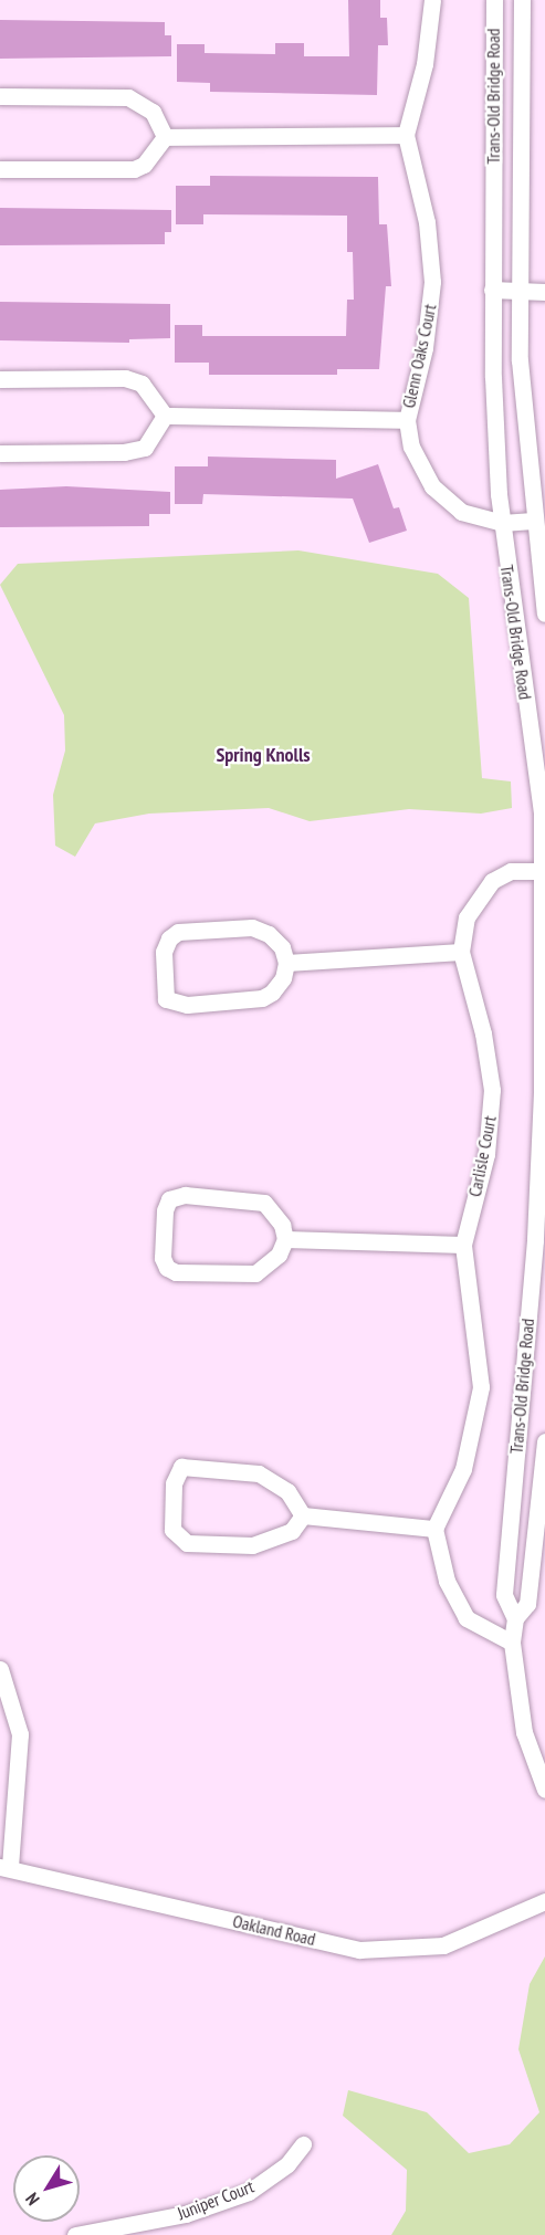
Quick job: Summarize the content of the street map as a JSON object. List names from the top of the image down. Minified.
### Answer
{"streets":{"street":["Trans-Old Bridge Road","Glenn Oaks Court","Carlisle Court","Oakland Road","Juniper Court"]},"crossings":[["Trans-Old Bridge Road","Glenn Oaks Court"],["Trans-Old Bridge Road","Carlisle Court"]],"districts":["Spring Knolls"],"north":"bottom left"}
